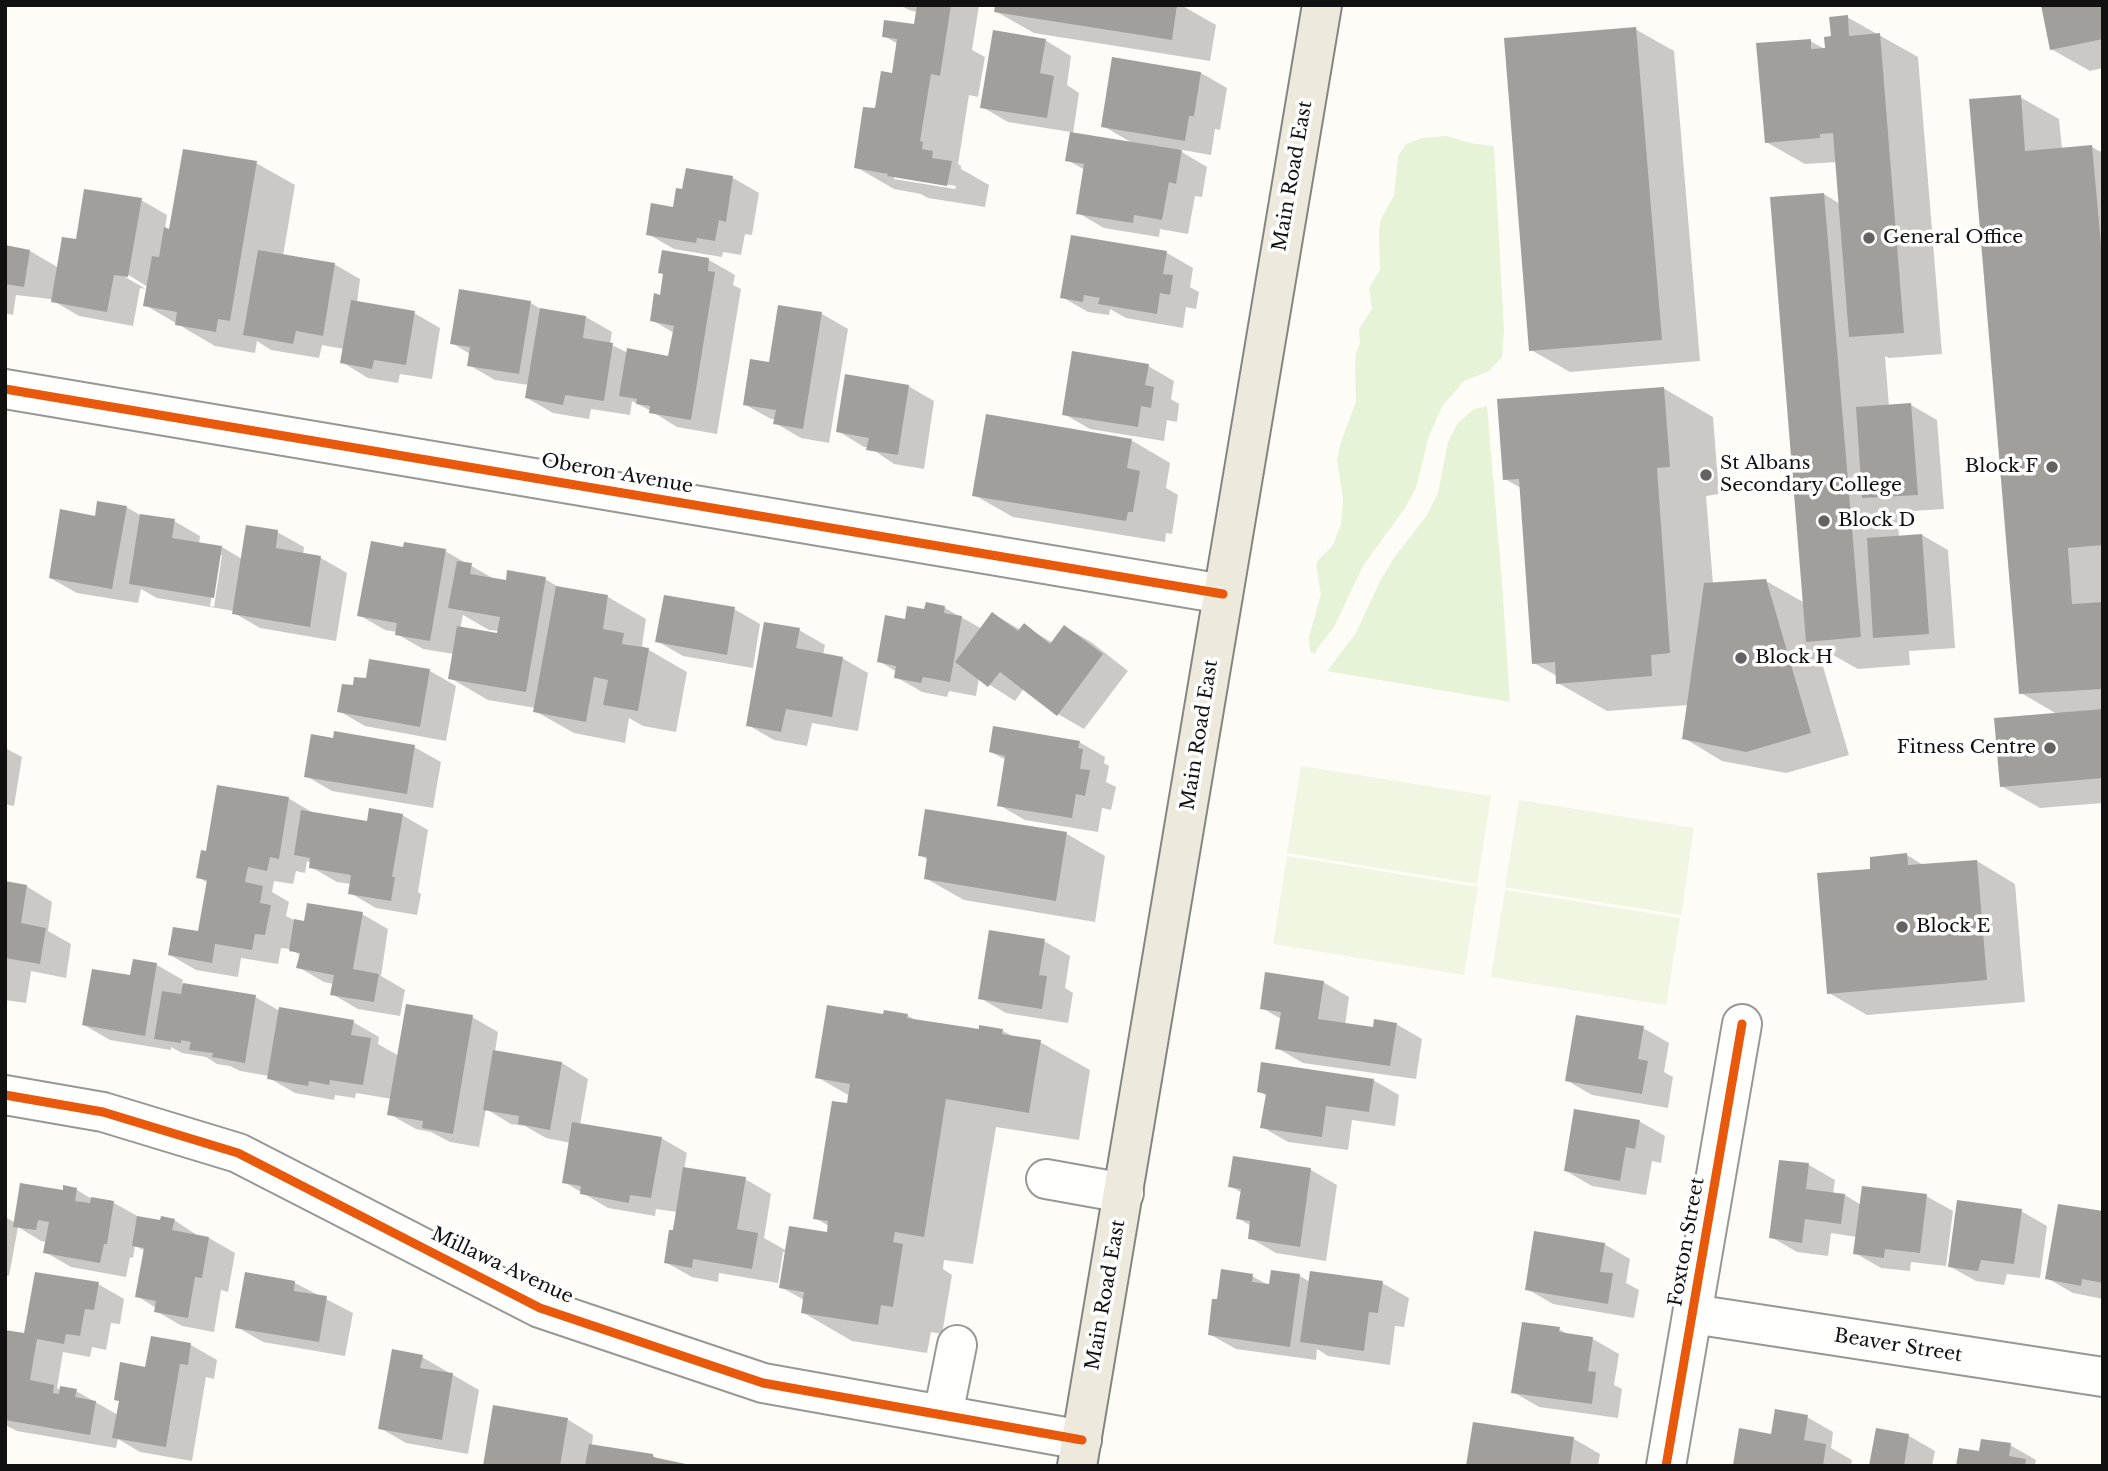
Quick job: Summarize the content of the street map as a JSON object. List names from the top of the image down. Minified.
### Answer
{"streets":{"main road":["Main Road East"],"street":["Oberon Avenue","Foxton Street","Millawa Avenue","Beaver Street"]},"crossings":[["Main Road East","Oberon Avenue"],["Main Road East","Millawa Avenue"],["Foxton Street","Beaver Street"]],"places":["General Office","Block F","St Albans Secondary College","Block D","Block H","Fitness Centre","Block E"]}
